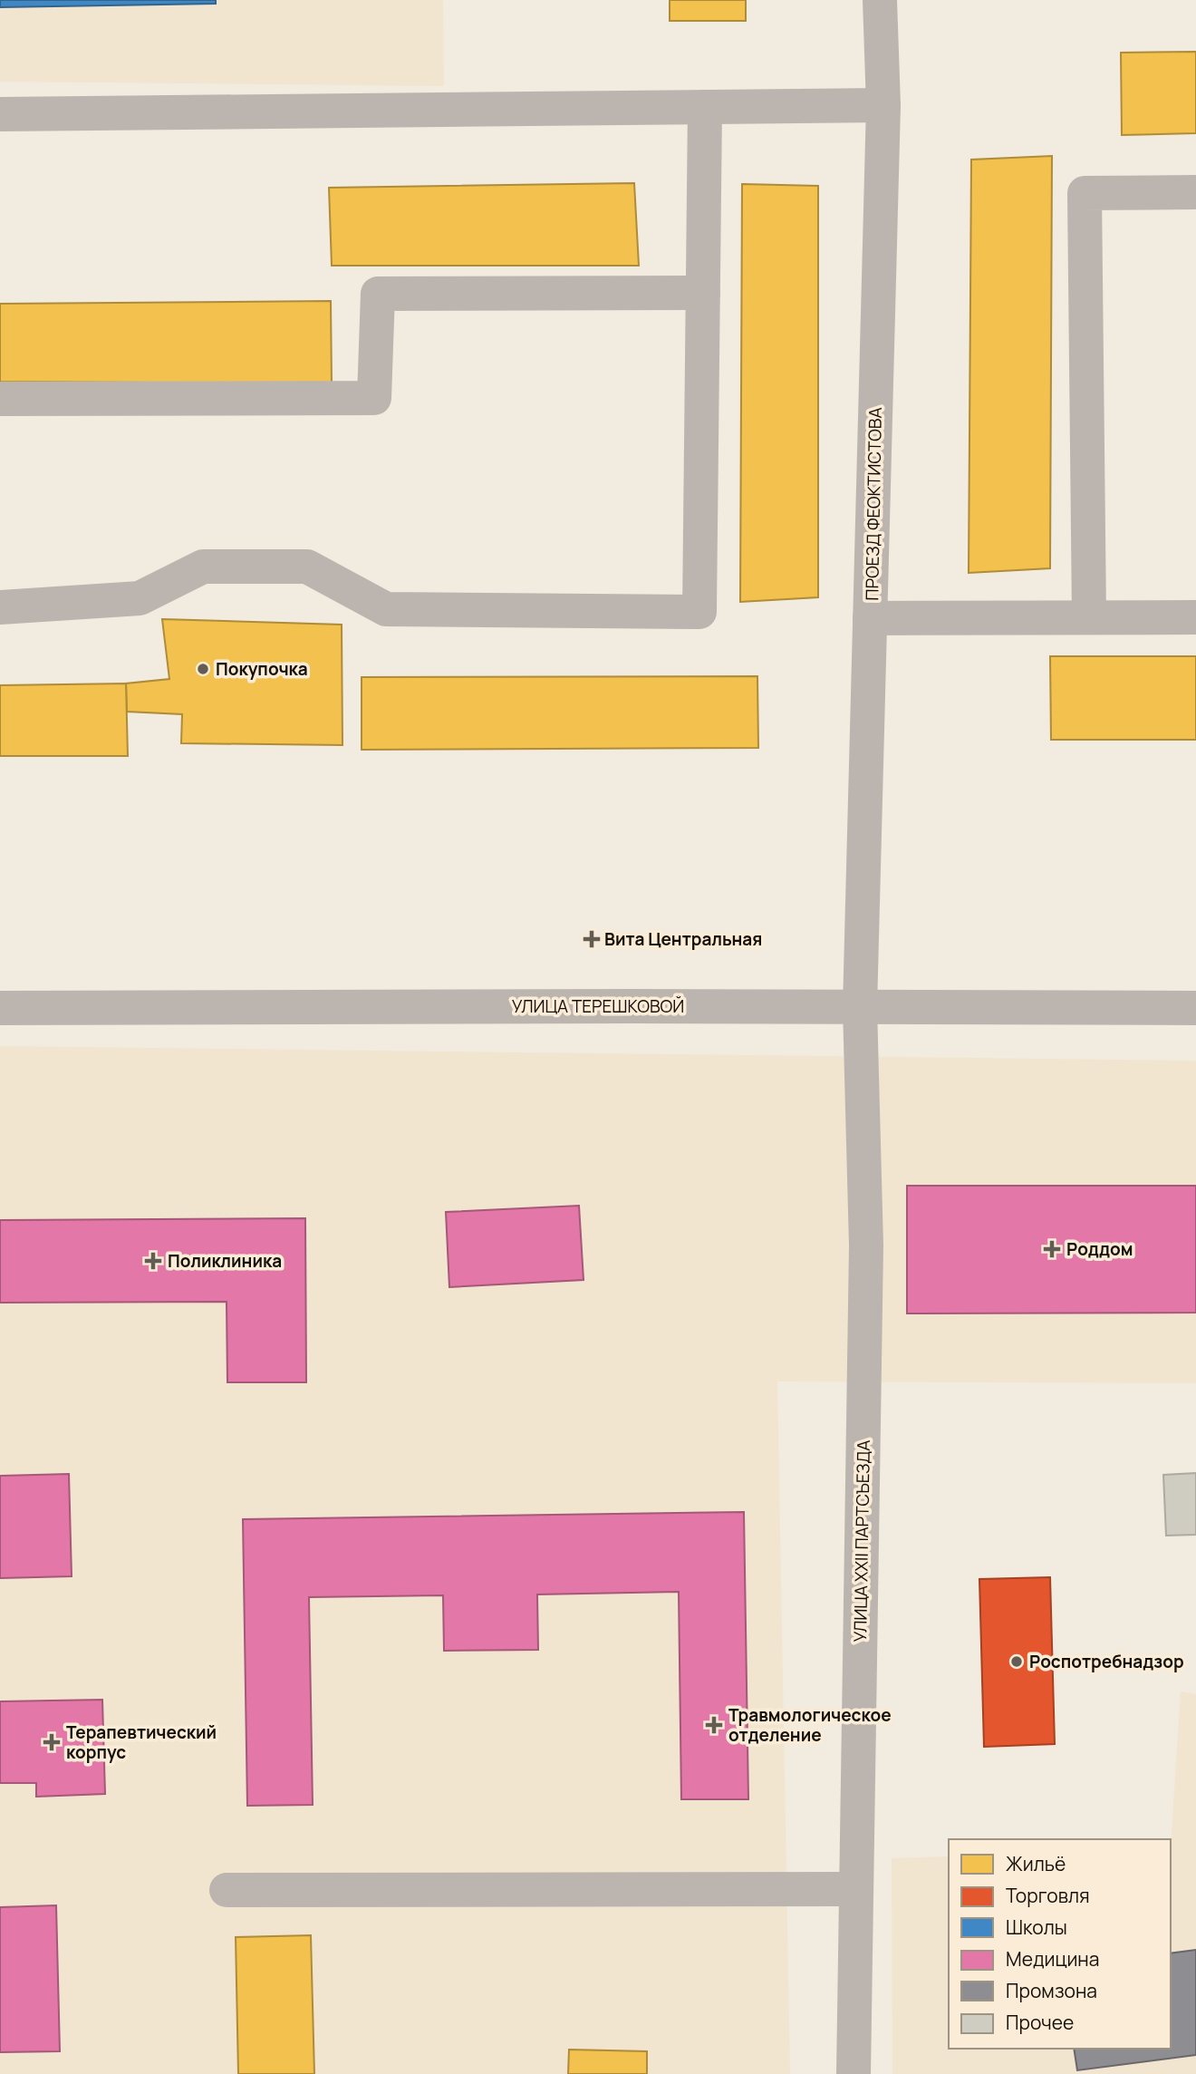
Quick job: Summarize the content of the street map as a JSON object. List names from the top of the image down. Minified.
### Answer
{"streets":{"street":["ПРОЕЗД ФЕОКТИСТОВА","УЛИЦА ТЕРЕШКОВОЙ","УЛИЦА XXII ПАРТСЪЕЗДА"]},"crossings":[["ПРОЕЗД ФЕОКТИСТОВА","УЛИЦА ТЕРЕШКОВОЙ"],["ПРОЕЗД ФЕОКТИСТОВА","УЛИЦА XXII ПАРТСЪЕЗДА"],["УЛИЦА ТЕРЕШКОВОЙ","УЛИЦА XXII ПАРТСЪЕЗДА"]],"places":{"other":["Покупочка","Роспотребнадзор"],"health":["Вита Центральная","Роддом","Поликлиника","Травмологическое отделение","Терапевтический корпус"]},"legend":["Жильё","Торговля","Школы","Медицина","Промзона","Прочее"]}
